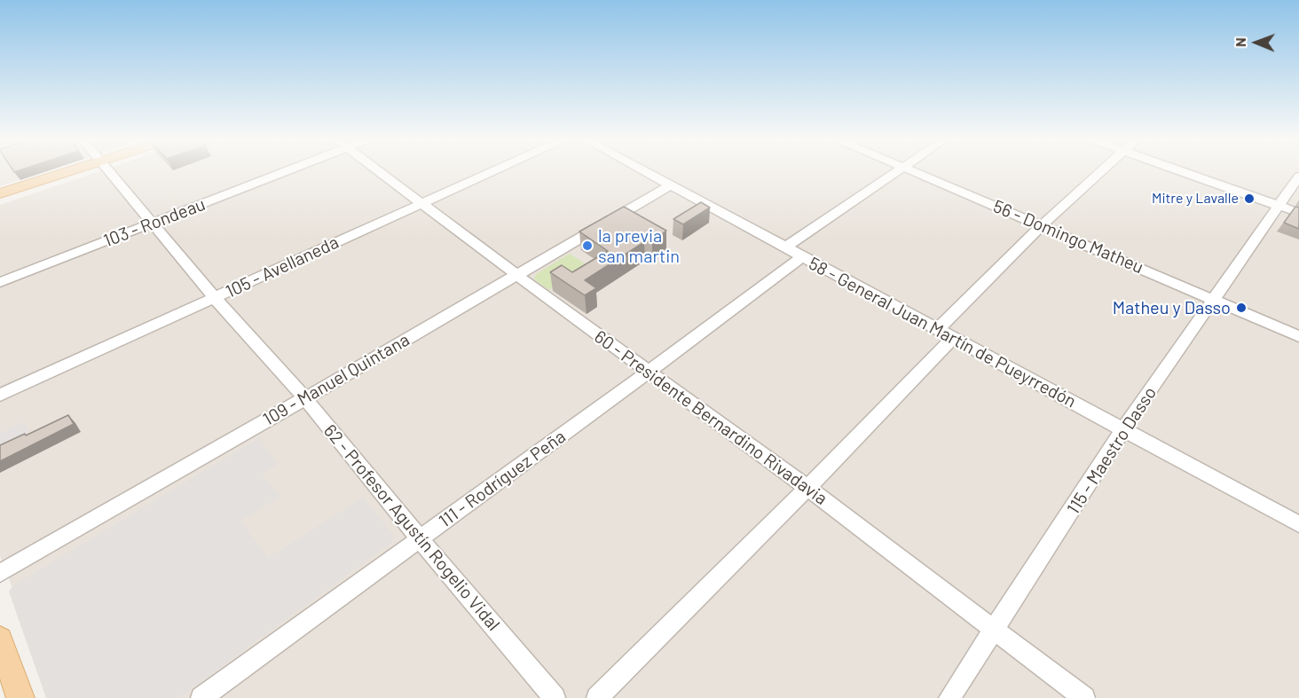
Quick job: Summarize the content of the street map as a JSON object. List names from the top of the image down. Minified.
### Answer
{"streets":{"street":["103 - Rondeau","56 - Domingo Matheu","105 - Avellaneda","58 - General Juan Martín de Pueyrredón","109 - Manuel Quintana","60 - Presidente Bernardino Rivadavia","115 - Maestro Dasso","111 - Rodríguez Peña","62 - Profesor Agustín Rogelio Vidal"]},"crossings":[["103 - Rondeau","62 - Profesor Agustín Rogelio Vidal"],["56 - Domingo Matheu","115 - Maestro Dasso"],["105 - Avellaneda","60 - Presidente Bernardino Rivadavia"],["105 - Avellaneda","62 - Profesor Agustín Rogelio Vidal"],["58 - General Juan Martín de Pueyrredón","109 - Manuel Quintana"],["58 - General Juan Martín de Pueyrredón","115 - Maestro Dasso"],["58 - General Juan Martín de Pueyrredón","111 - Rodríguez Peña"],["109 - Manuel Quintana","60 - Presidente Bernardino Rivadavia"],["109 - Manuel Quintana","62 - Profesor Agustín Rogelio Vidal"],["60 - Presidente Bernardino Rivadavia","115 - Maestro Dasso"],["60 - Presidente Bernardino Rivadavia","111 - Rodríguez Peña"],["111 - Rodríguez Peña","62 - Profesor Agustín Rogelio Vidal"]],"places":["Mitre y Lavalle","la previa san martin","Matheu y Dasso"],"north":"left"}
